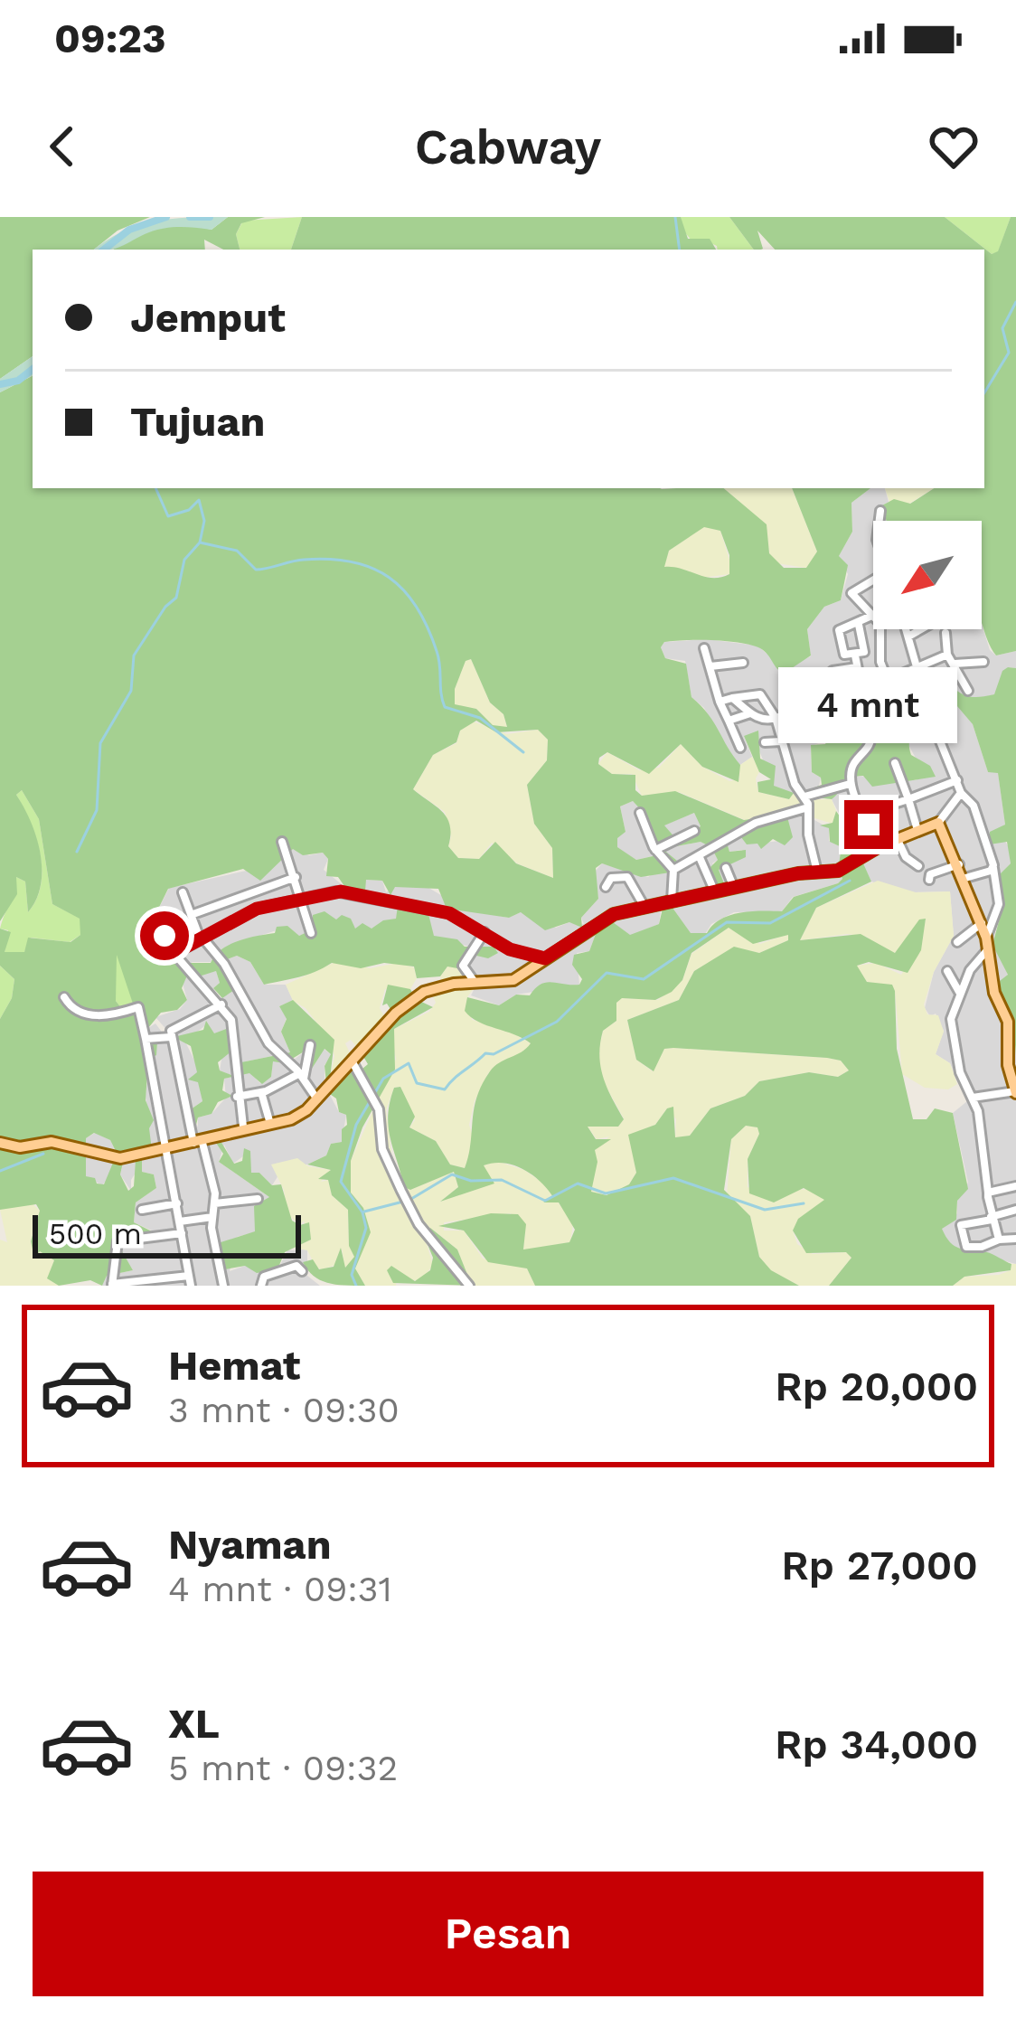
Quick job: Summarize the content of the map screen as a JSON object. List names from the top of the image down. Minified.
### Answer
{"scale_bar":"500 m","north":"bottom left","page":{"status":"09:23","header":"Cabway","banner":["Jemput","Tujuan"],"bubble":"4 mnt","scale":"500 m","list":[{"name":"Hemat","note":"3 mnt · 09:30","value":"Rp 20,000"},{"name":"Nyaman","note":"4 mnt · 09:31","value":"Rp 27,000"},{"name":"XL","note":"5 mnt · 09:32","value":"Rp 34,000"}],"buttons":"Pesan"}}
